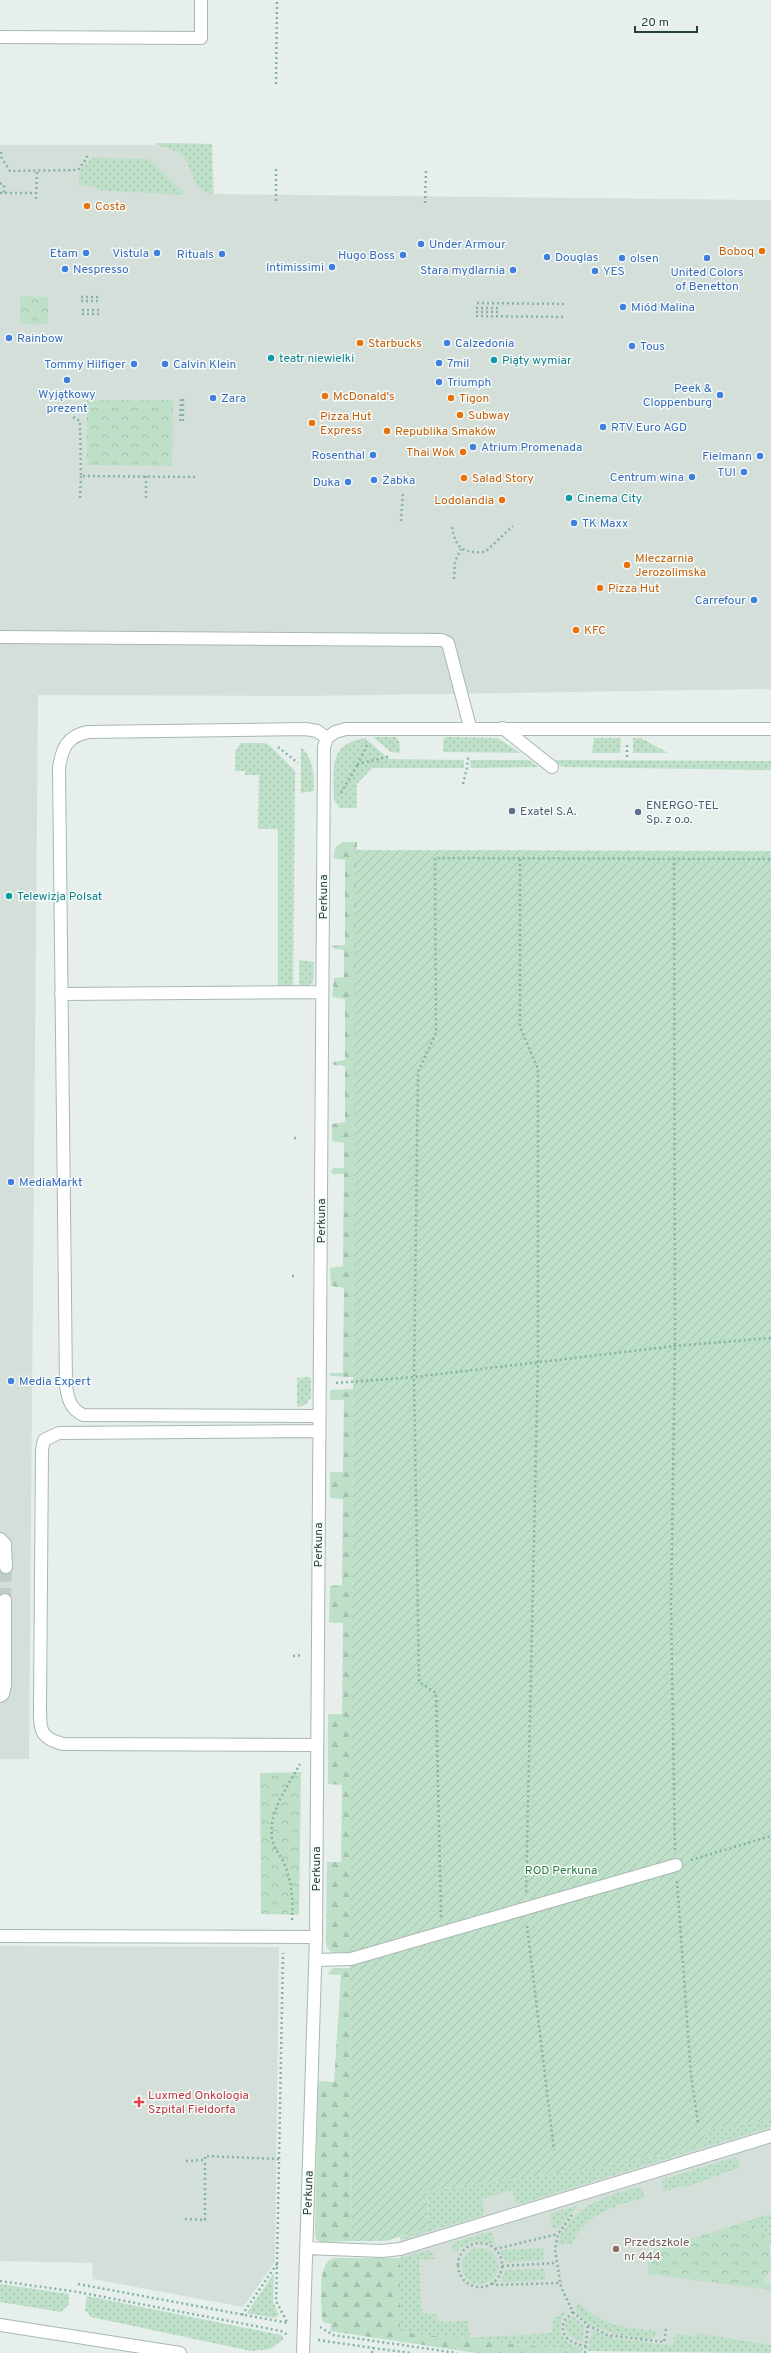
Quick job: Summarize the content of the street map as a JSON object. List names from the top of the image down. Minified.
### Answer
{"streets":{"street":["Perkuna"]},"parks":["ROD Perkuna"],"places":{"other":["Costa","Under Armour","Boboq","Etam","Vistula","Rituals","Hugo Boss","Douglas","olsen","United Colors of Benetton","Intimissimi","Nespresso","Stara mydlarnia","YES","Miód Malina","Rainbow","Starbucks","Calzedonia","Tous","teatr niewielki","Piąty wymiar","7mil","Tommy Hilfiger","Calvin Klein","Wyjątkowy prezent","Triumph","Peek & Cloppenburg","McDonald's","Zara","Tigon","Subway","Pizza Hut Express","RTV Euro AGD","Republika Smaków","Atrium Promenada","Thai Wok","Rosenthal","Fielmann","TUI","Centrum wina","Salad Story","Żabka","Duka","Cinema City","Lodolandia","TK Maxx","Mleczarnia Jerozolimska","Pizza Hut","Carrefour","KFC","Exatel S.A.","ENERGO-TEL Sp. z o.o.","Telewizja Polsat","MediaMarkt","Media Expert","Przedszkole nr 444"],"health":["Luxmed Onkologia Szpital Fieldorfa"]},"scale_bar":"20 m"}
